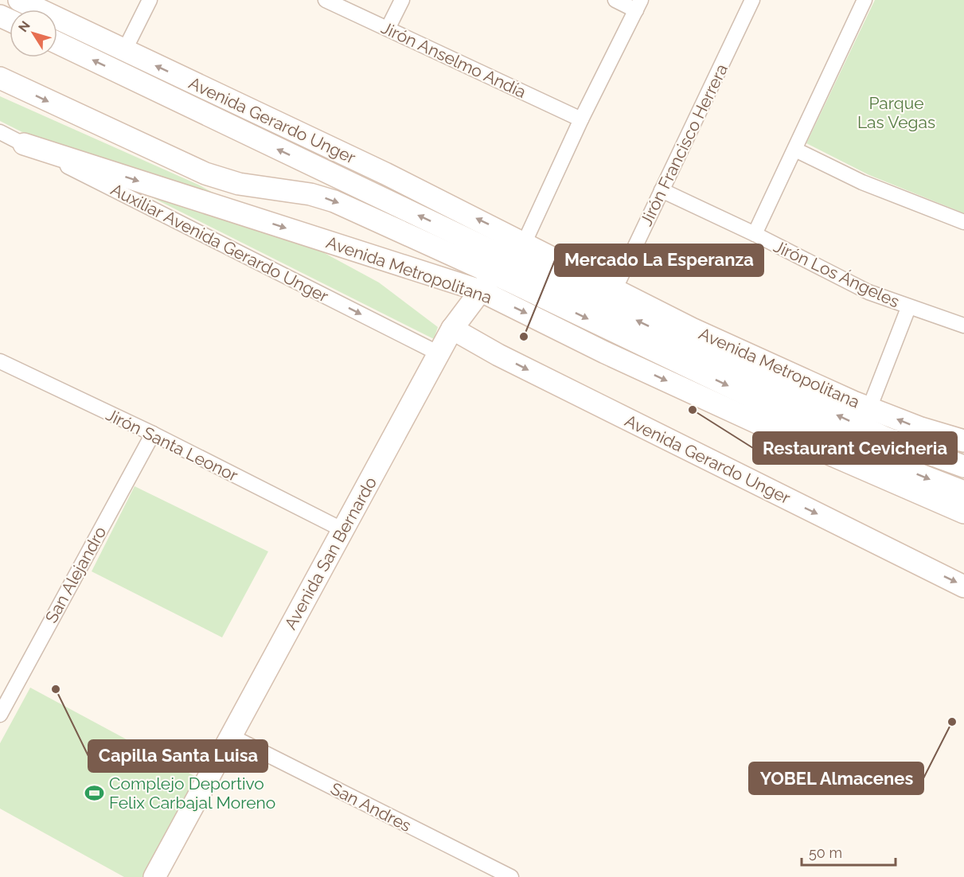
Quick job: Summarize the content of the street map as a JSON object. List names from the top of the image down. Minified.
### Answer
{"streets":{"street":["Jirón Anselmo Andía","Avenida Gerardo Unger","Jirón Francisco Herrera","Auxiliar Avenida Gerardo Unger","Avenida Metropolitana","Jirón Los Ángeles","Jirón Santa Leonor","Avenida San Bernardo","San Alejandro","San Andres"]},"crossings":[["Avenida Gerardo Unger","Avenida Metropolitana"],["Avenida Gerardo Unger","Avenida San Bernardo"],["Jirón Francisco Herrera","Avenida Metropolitana"],["Jirón Francisco Herrera","Jirón Los Ángeles"],["Auxiliar Avenida Gerardo Unger","Avenida Metropolitana"],["Auxiliar Avenida Gerardo Unger","Avenida San Bernardo"],["Avenida Metropolitana","Avenida San Bernardo"],["Jirón Santa Leonor","Avenida San Bernardo"],["Jirón Santa Leonor","San Alejandro"],["Avenida San Bernardo","San Andres"]],"parks":["Parque Las Vegas"],"places":{"other":["Mercado La Esperanza","Restaurant Cevicheria","Capilla Santa Luisa","YOBEL Almacenes"],"sports":["Complejo Deportivo Felix Carbajal Moreno"]},"scale_bar":"50 m","north":"top left"}
